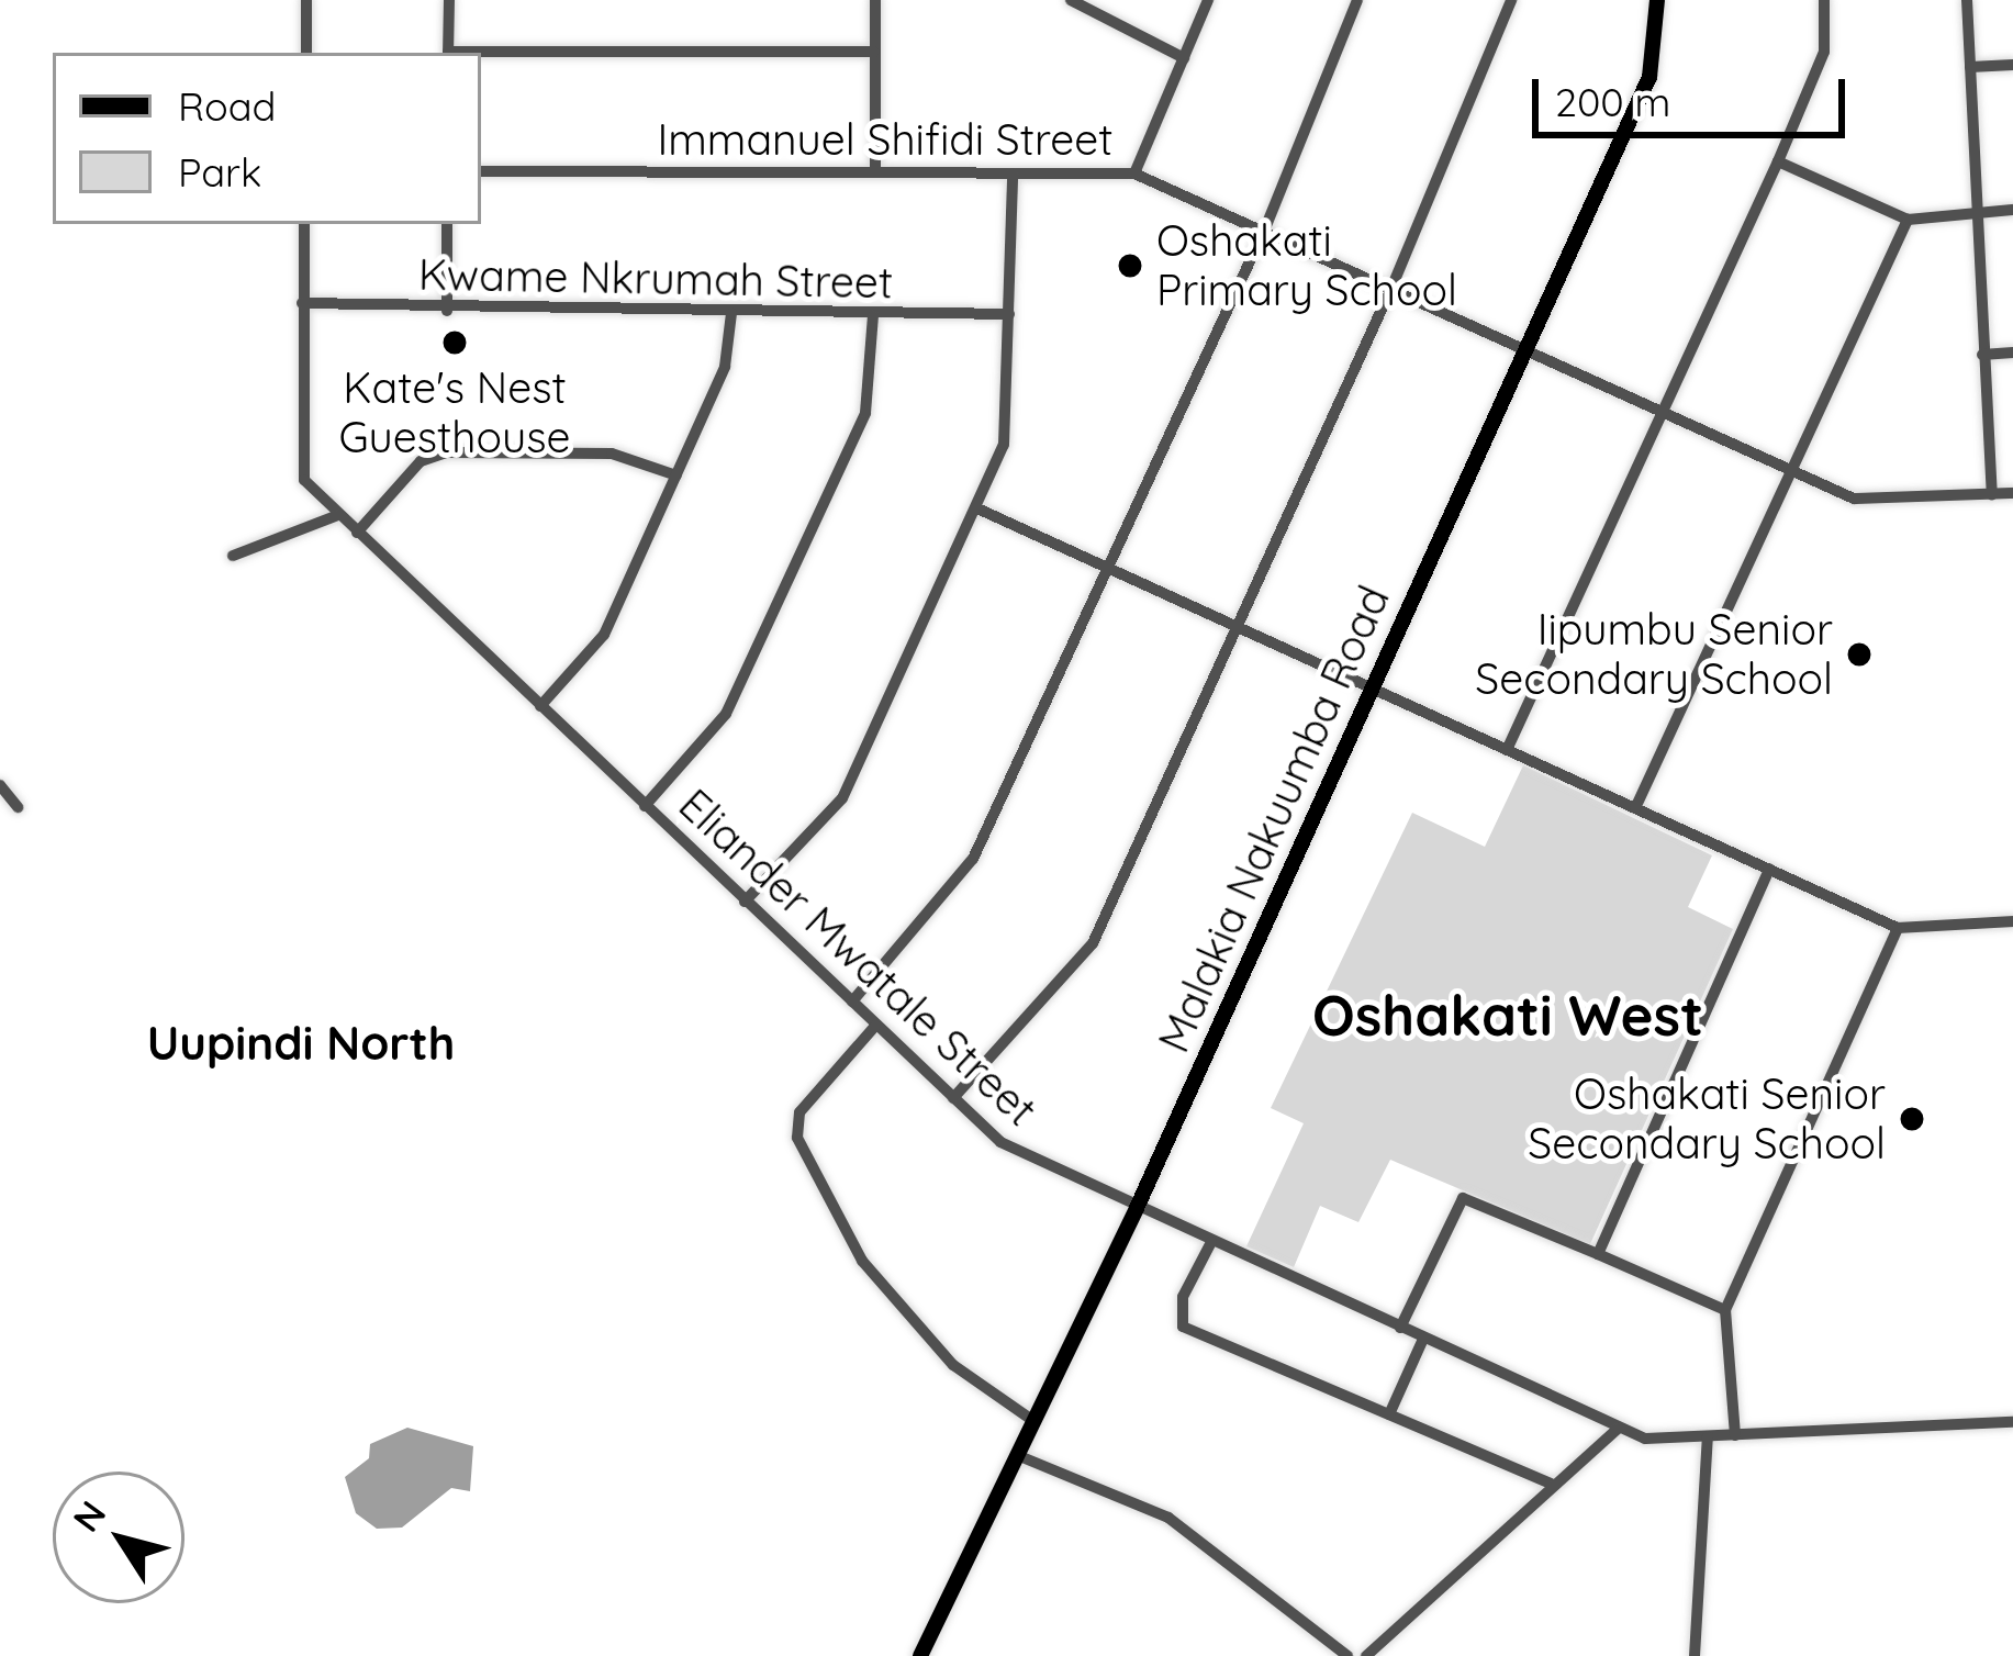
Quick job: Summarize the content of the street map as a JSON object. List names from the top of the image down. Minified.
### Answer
{"streets":{"main road":["Malakia Nakuumba Road"],"street":["Immanuel Shifidi Street","Kwame Nkrumah Street","Eliander Mwatale Street"]},"crossings":[["Immanuel Shifidi Street","Malakia Nakuumba Road"],["Kwame Nkrumah Street","Eliander Mwatale Street"],["Malakia Nakuumba Road","Eliander Mwatale Street"]],"districts":["Oshakati West","Uupindi North"],"places":["Oshakati Primary School","Kate's Nest Guesthouse","Iipumbu Senior Secondary School","Oshakati Senior Secondary School"],"legend":["Road","Park"],"scale_bar":"200 m","north":"top left"}
